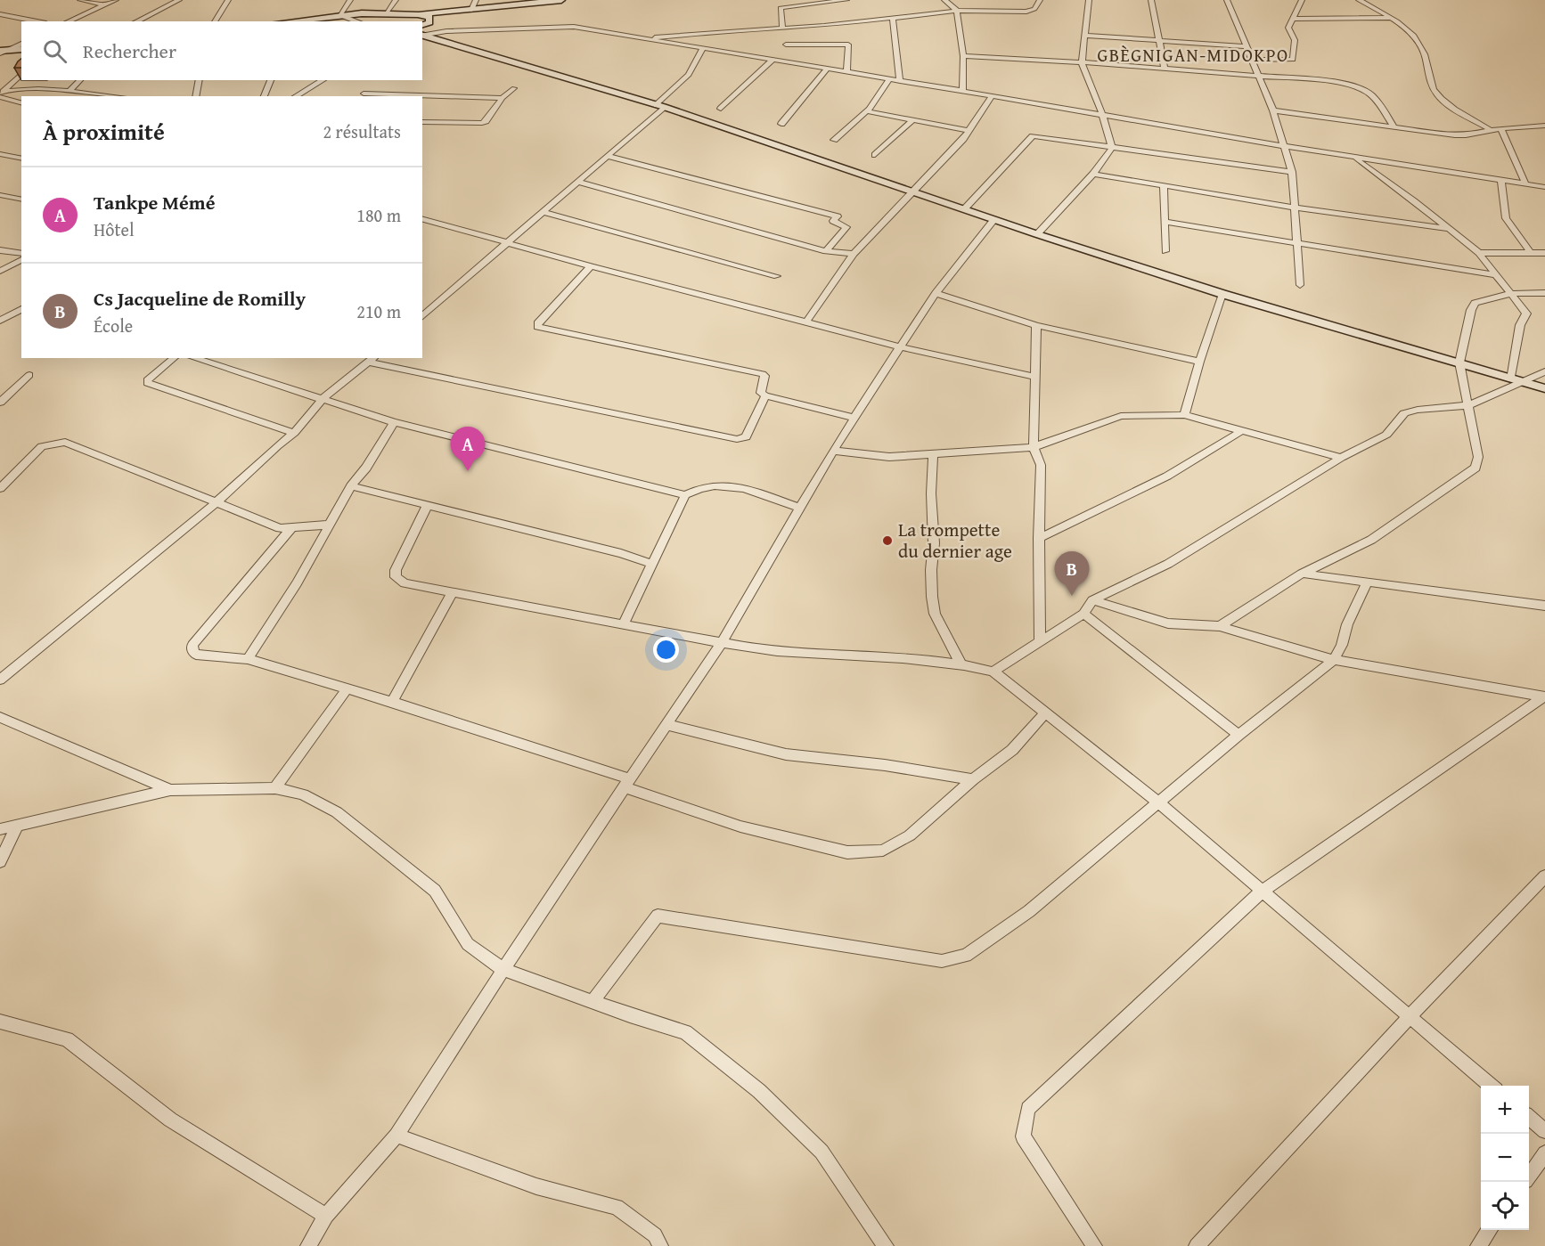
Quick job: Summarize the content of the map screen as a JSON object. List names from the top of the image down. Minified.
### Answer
{"districts":["GBÈGNIGAN-MIDOKPO"],"places":["La trompette du dernier age"],"page":{"search":"Rechercher","heading":["À proximité","2 résultats"],"list":[{"mark":"A","name":"Tankpe Mémé","note":"Hôtel","value":"180 m"},{"mark":"B","name":"Cs Jacqueline de Romilly","note":"École","value":"210 m"}],"pins":["A","B"],"map_buttons":["+","−"]}}
